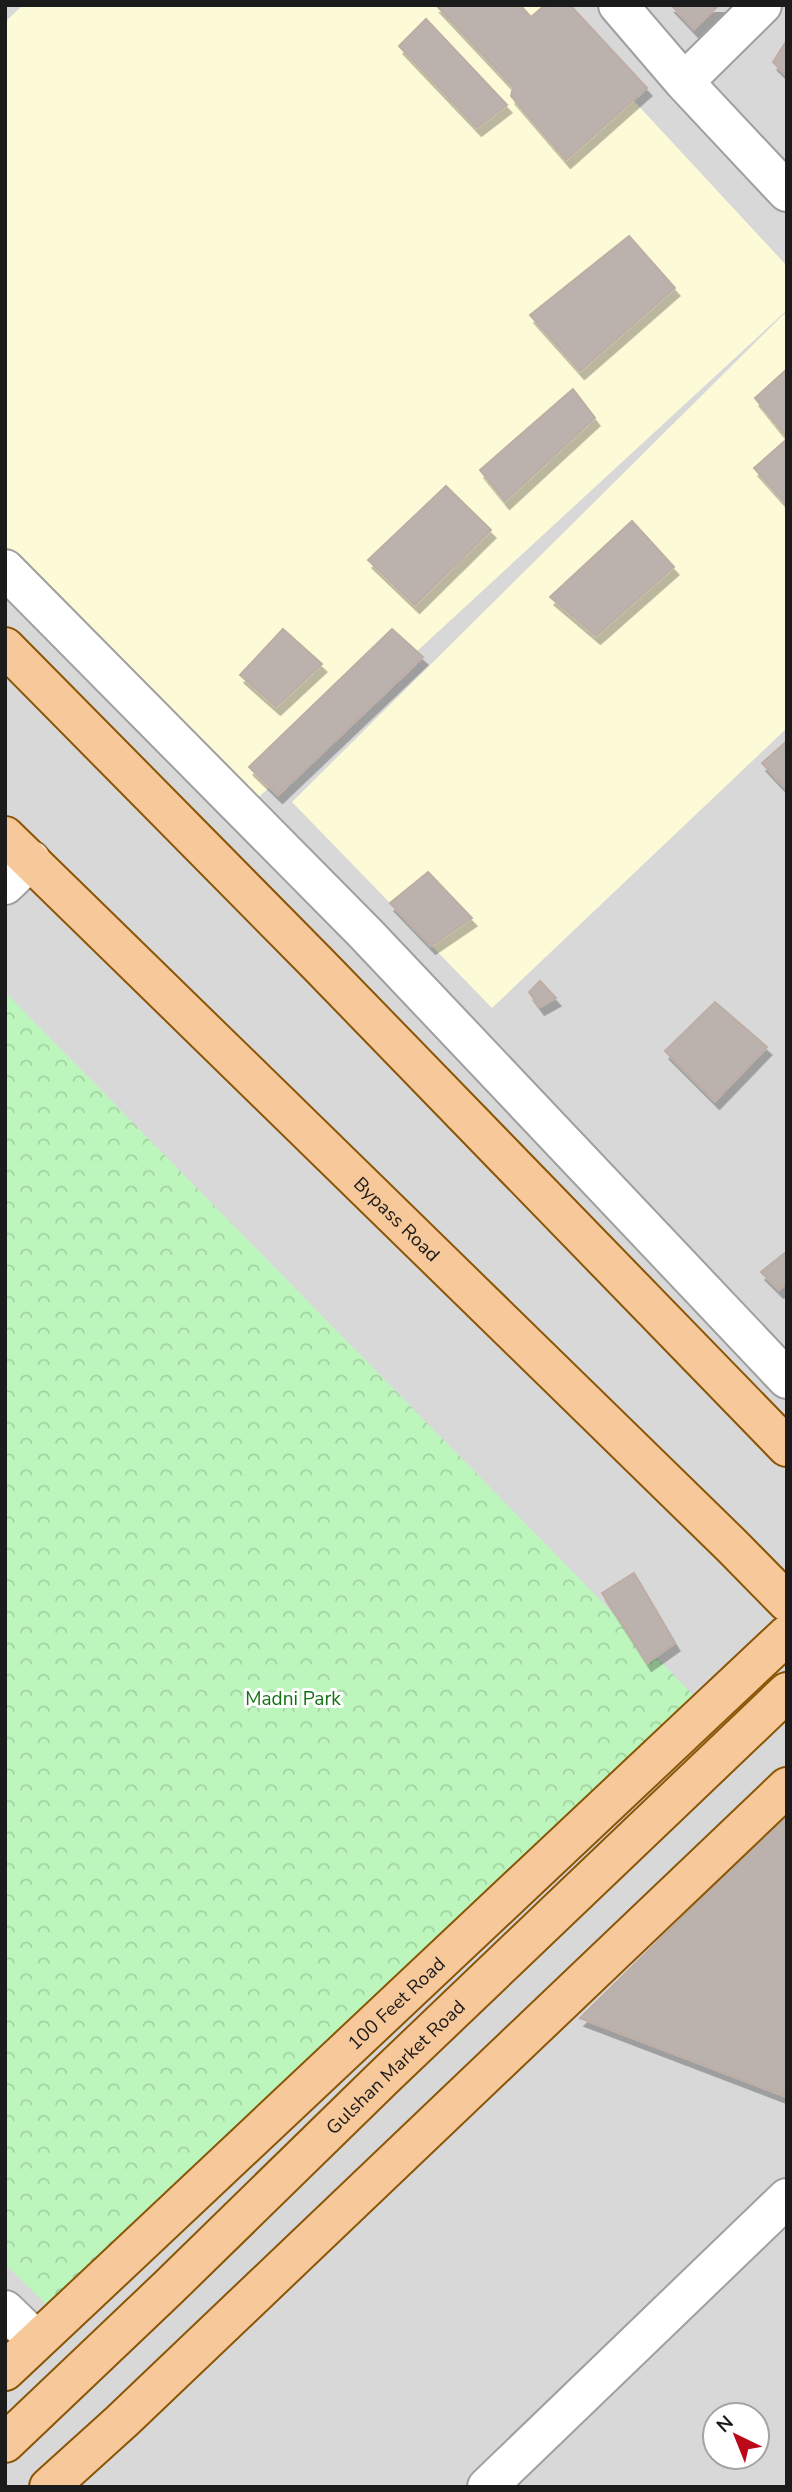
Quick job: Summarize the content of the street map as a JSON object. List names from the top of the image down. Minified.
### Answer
{"streets":{"main road":["Bypass Road","100 Feet Road","Gulshan Market Road"]},"parks":["Madni Park"],"north":"top left"}
